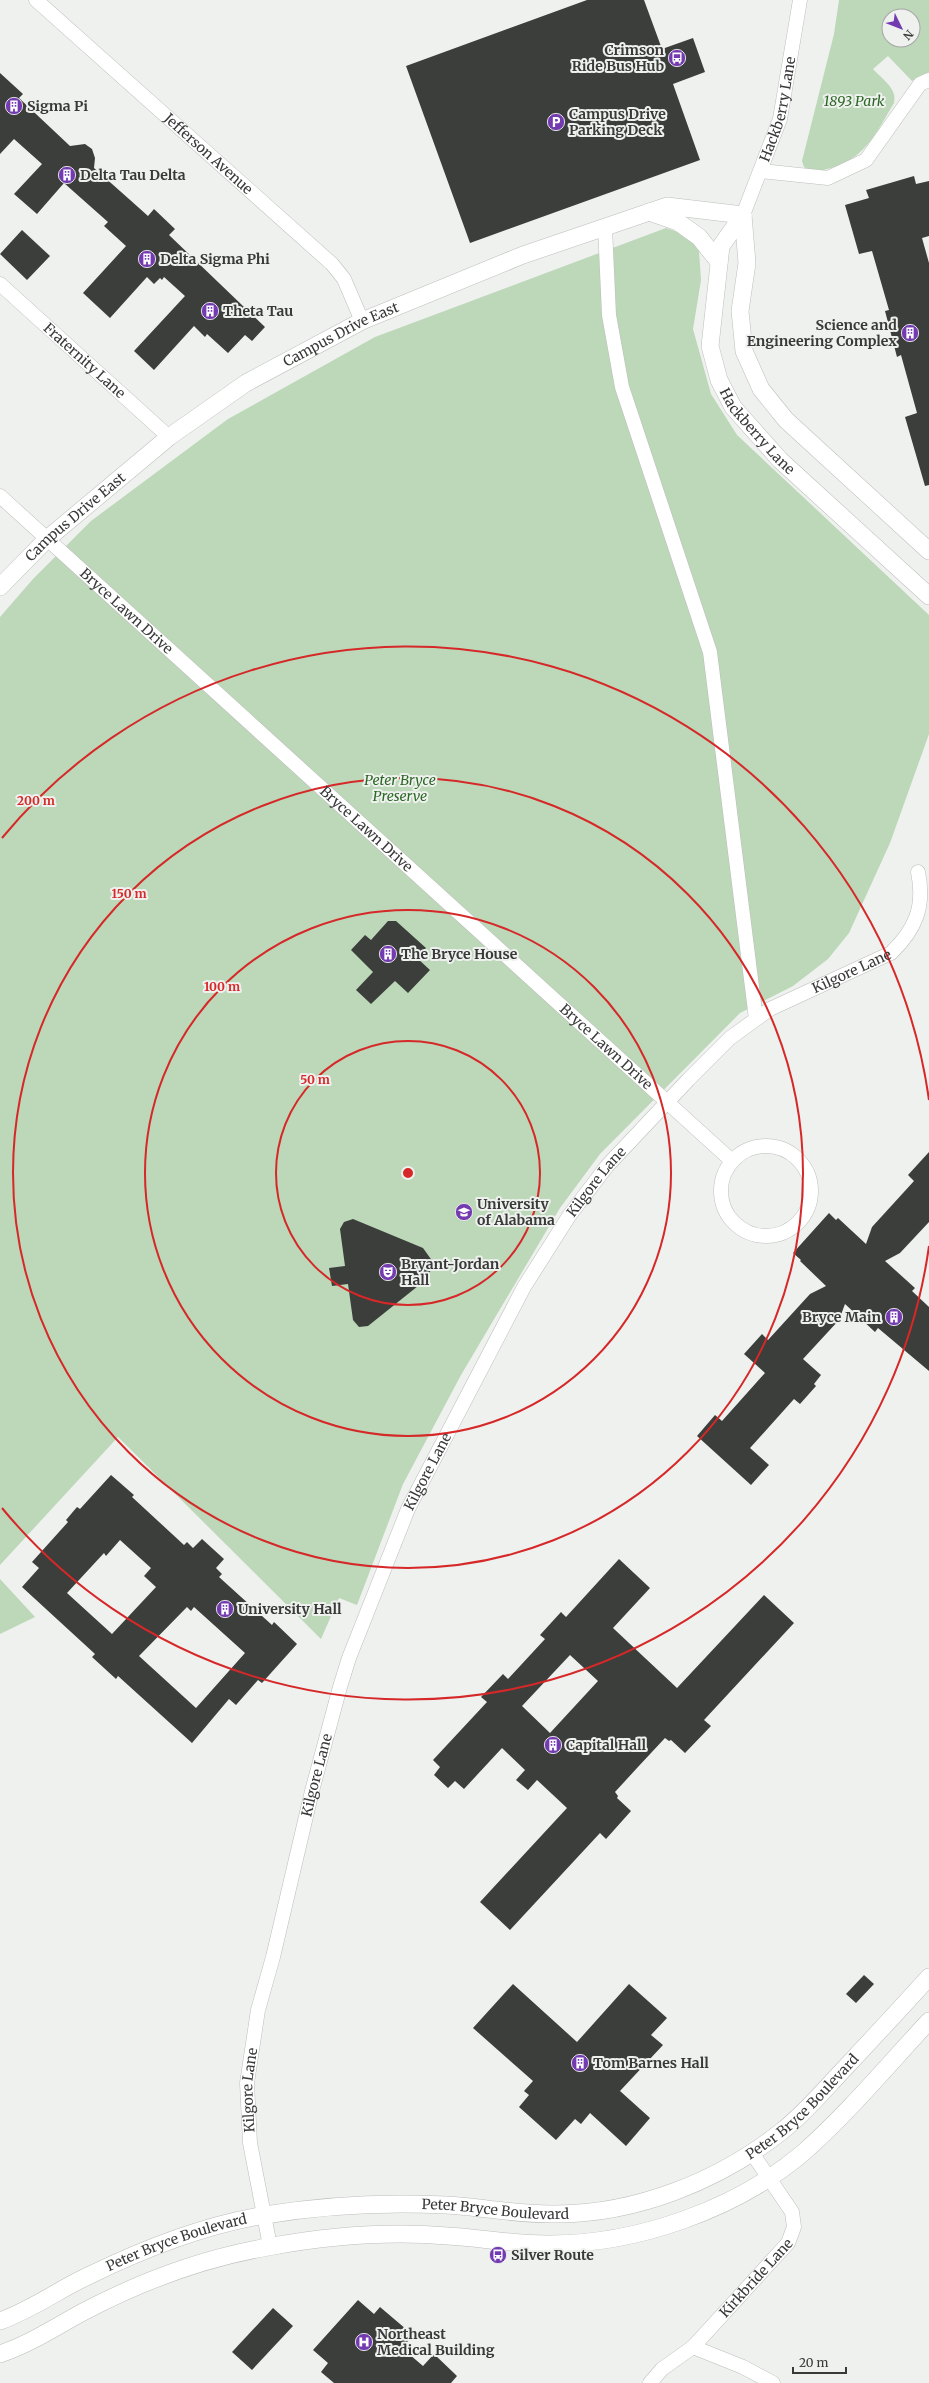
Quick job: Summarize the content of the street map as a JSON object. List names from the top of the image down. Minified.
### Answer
{"streets":{"street":["Hackberry Lane","Jefferson Avenue","Campus Drive East","Fraternity Lane","Bryce Lawn Drive","Kilgore Lane","Peter Bryce Boulevard","Kirkbride Lane"]},"crossings":[["Hackberry Lane","Campus Drive East"],["Jefferson Avenue","Campus Drive East"],["Campus Drive East","Fraternity Lane"],["Campus Drive East","Bryce Lawn Drive"],["Bryce Lawn Drive","Kilgore Lane"],["Kilgore Lane","Peter Bryce Boulevard"],["Peter Bryce Boulevard","Kirkbride Lane"]],"parks":["1893 Park","Peter Bryce Preserve"],"places":{"bus stop":["Crimson Ride Bus Hub","Silver Route"],"building":["Sigma Pi","Delta Tau Delta","Delta Sigma Phi","Theta Tau","Science and Engineering Complex","The Bryce House","Bryce Main","University Hall","Capital Hall","Tom Barnes Hall"],"parking":["Campus Drive Parking Deck"],"school or university":["University of Alabama"],"theatre":["Bryant-Jordan Hall"],"hospital":["Northeast Medical Building"]},"scale_bar":"20 m","north":"bottom right","rings":["200 m","150 m","100 m","50 m"]}
